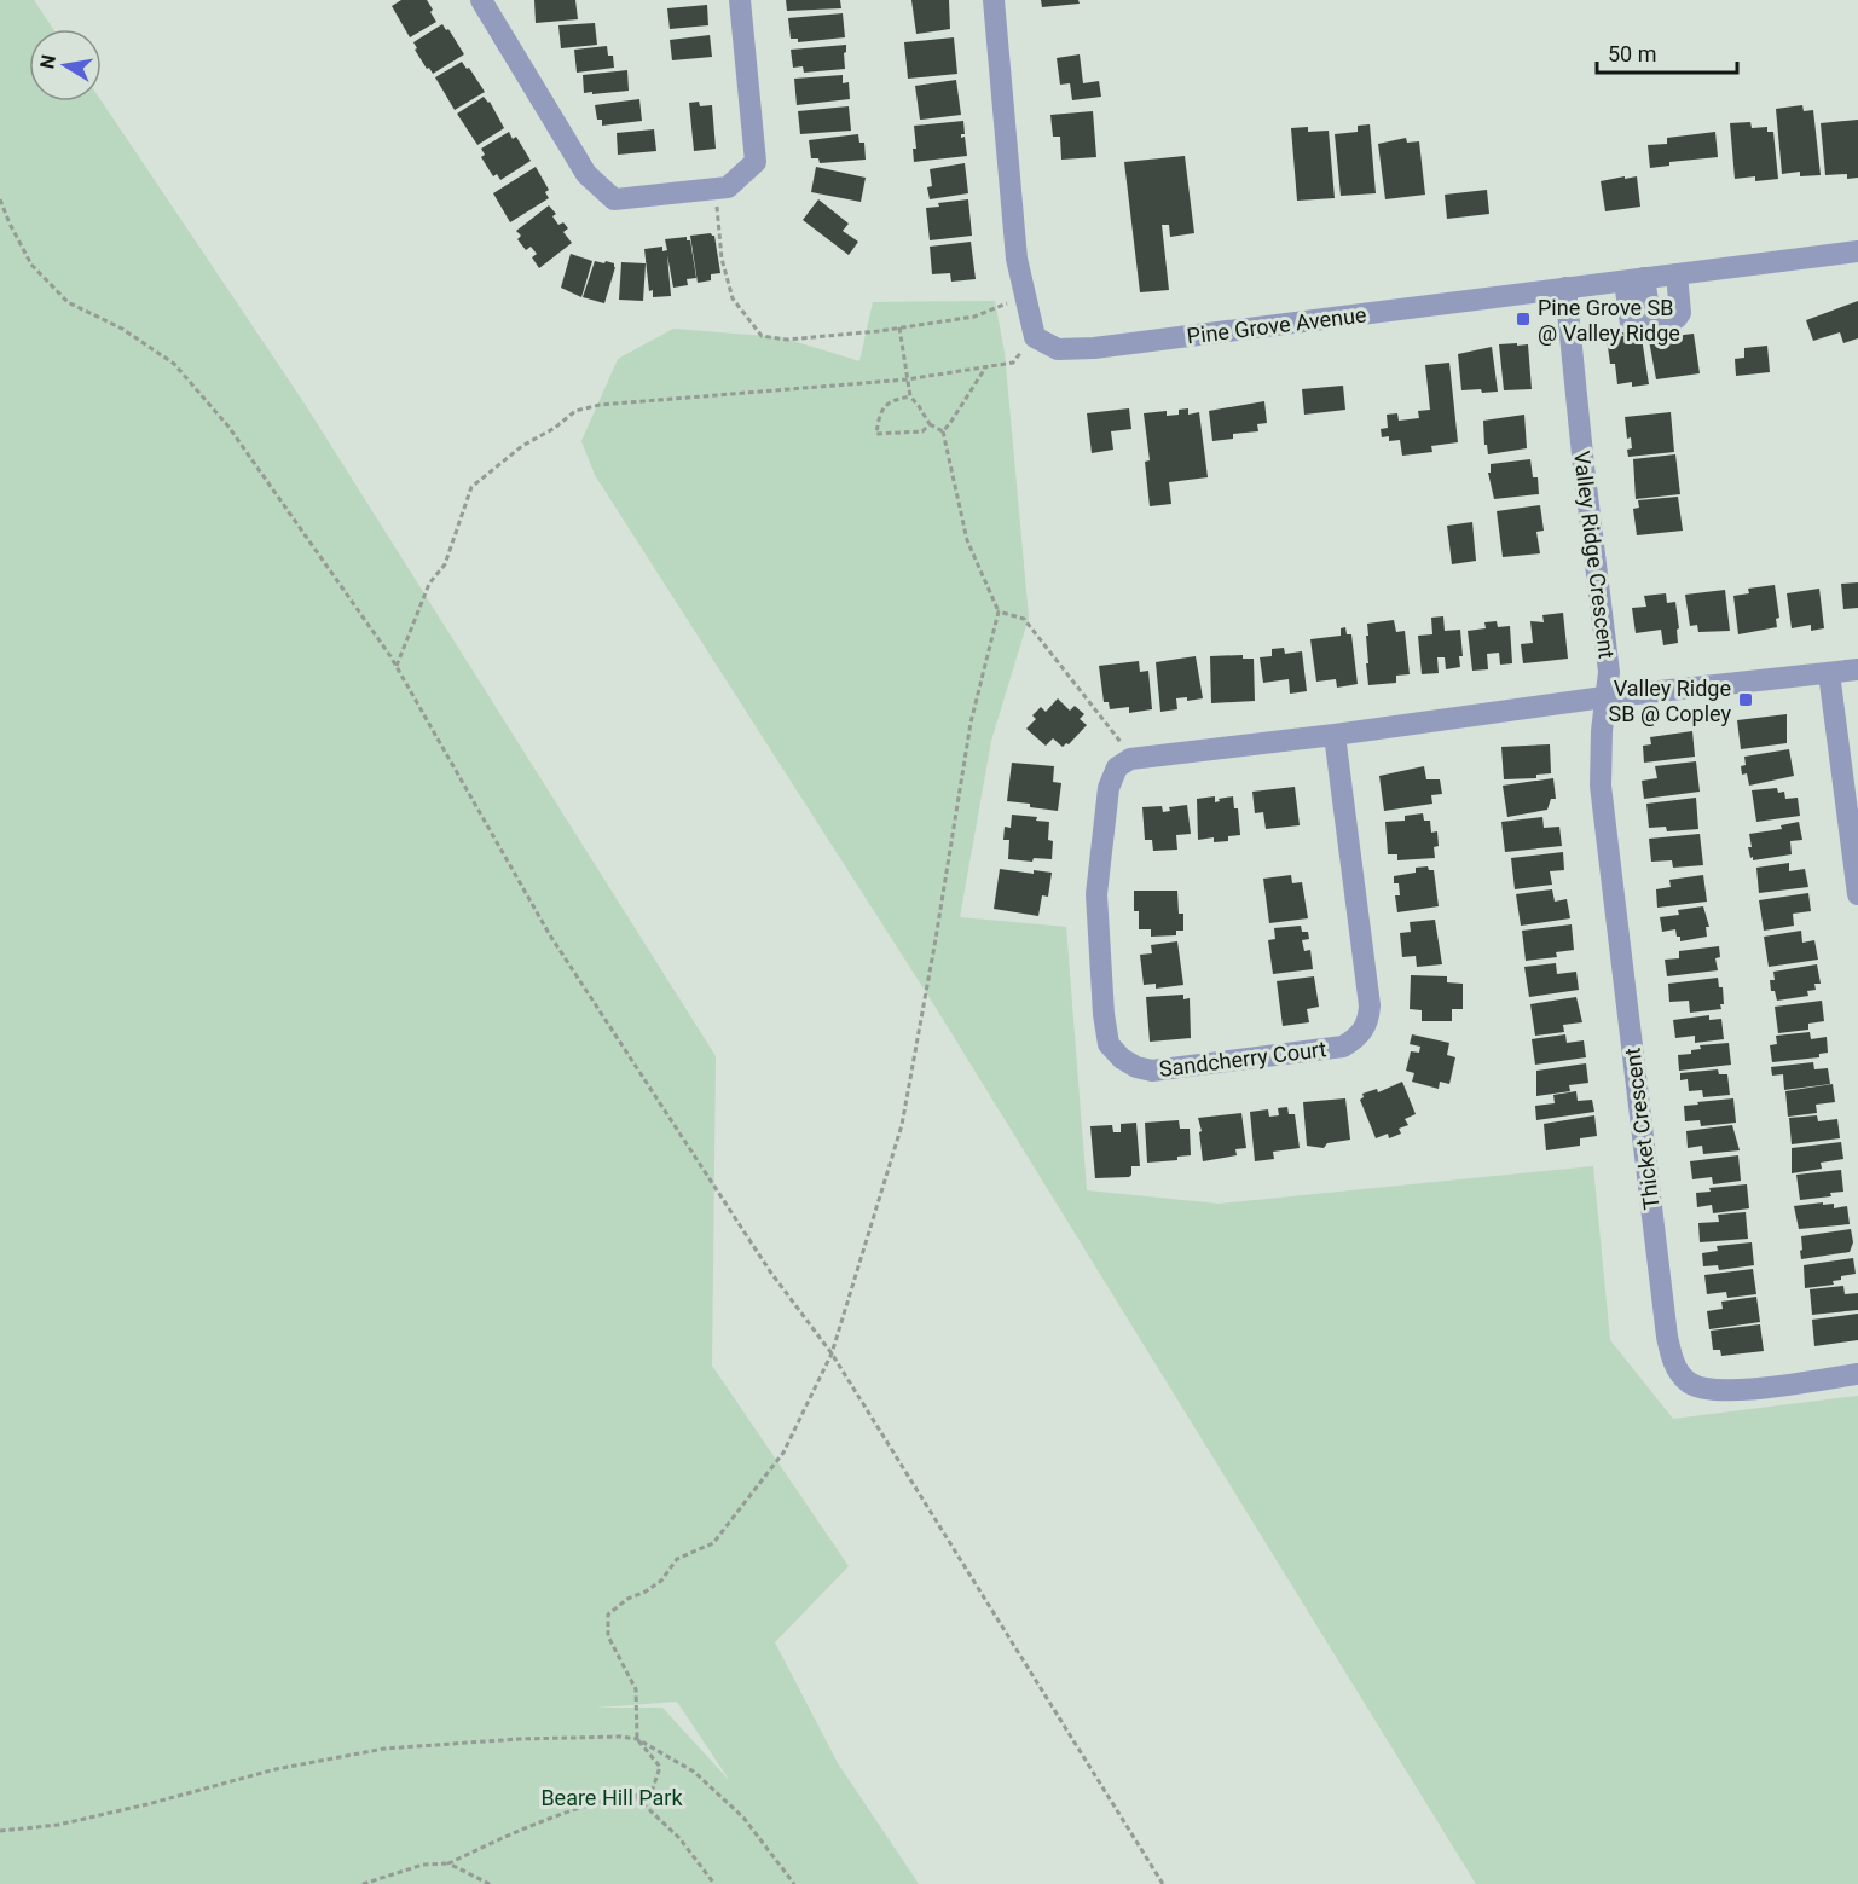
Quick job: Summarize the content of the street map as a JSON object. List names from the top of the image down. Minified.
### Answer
{"streets":{"street":["Pine Grove Avenue","Valley Ridge Crescent","Sandcherry Court","Thicket Crescent"]},"crossings":[["Pine Grove Avenue","Valley Ridge Crescent"],["Valley Ridge Crescent","Thicket Crescent"]],"parks":["Beare Hill Park"],"places":{"transit":["Pine Grove SB @ Valley Ridge","Valley Ridge SB @ Copley"]},"scale_bar":"50 m","north":"left"}
